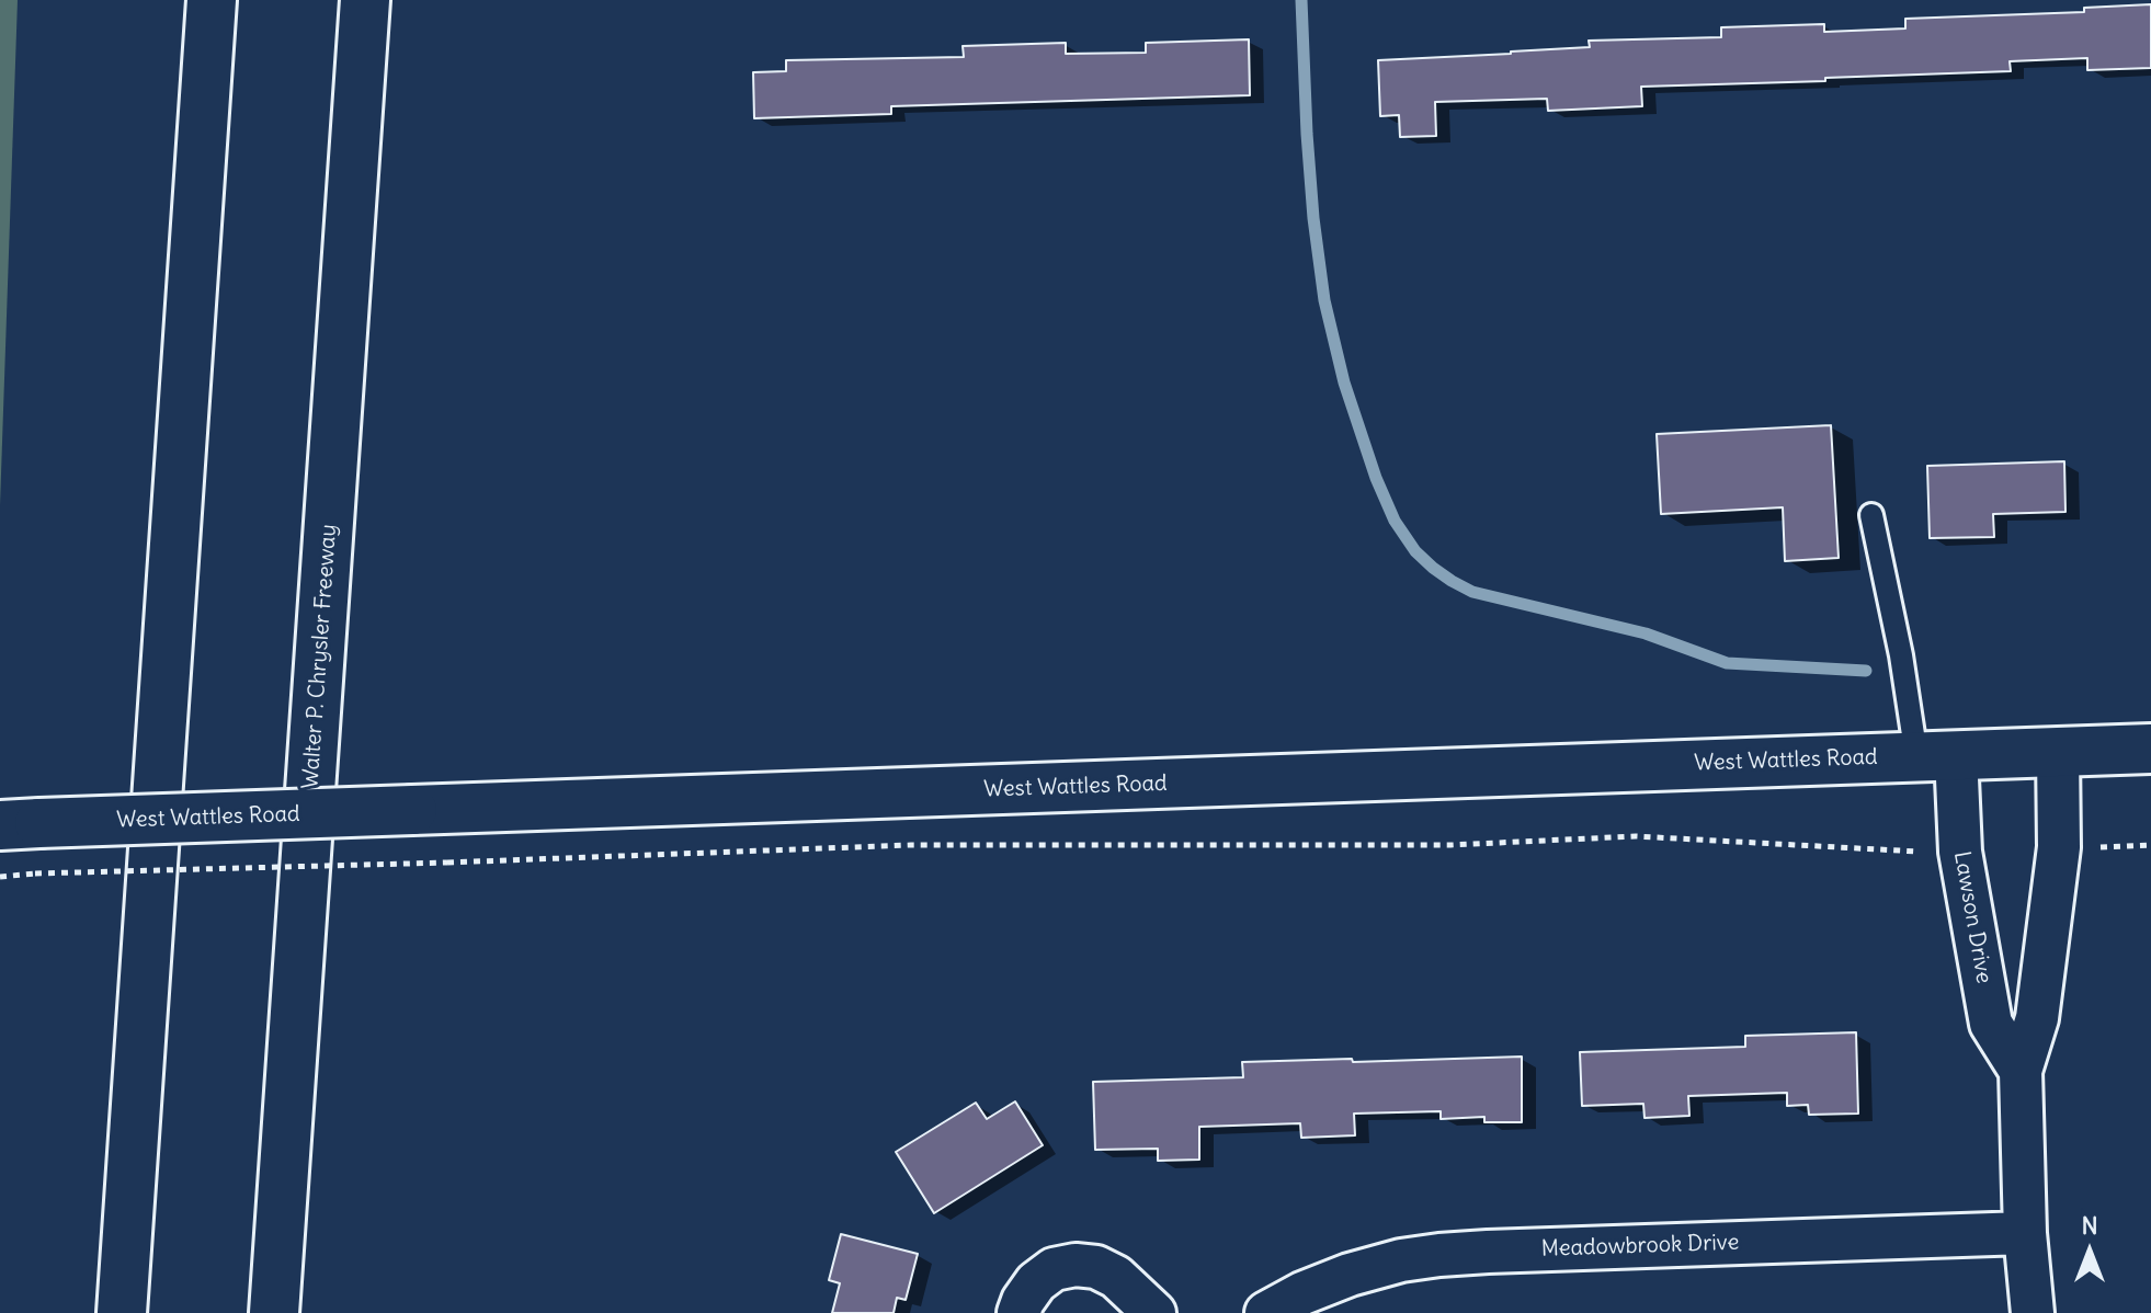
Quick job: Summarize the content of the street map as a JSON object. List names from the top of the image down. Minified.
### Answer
{"streets":{"main road":["Walter P. Chrysler Freeway","West Wattles Road"],"street":["Lawson Drive","Meadowbrook Drive"]},"crossings":[["West Wattles Road","Lawson Drive"]],"north":"top"}
